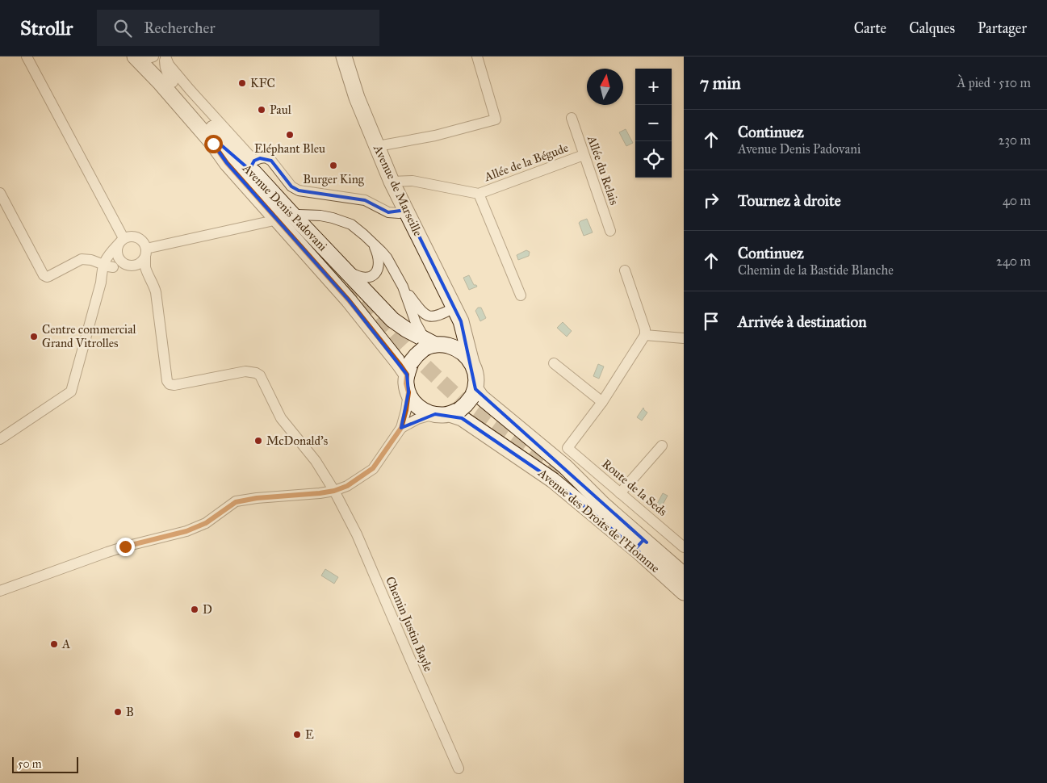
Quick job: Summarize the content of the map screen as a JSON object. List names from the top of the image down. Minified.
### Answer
{"streets":{"main road":["Avenue de Marseille","Avenue Denis Padovani","Avenue des Droits de l'Homme"],"street":["Allée de la Bégude","Allée du Relais","Route de la Seds","Chemin Justin Bayle"]},"crossings":[["Allée de la Bégude","Allée du Relais"],["Allée de la Bégude","Avenue de Marseille"],["Avenue de Marseille","Avenue Denis Padovani"],["Avenue de Marseille","Avenue des Droits de l'Homme"],["Avenue Denis Padovani","Avenue des Droits de l'Homme"]],"places":["KFC","Paul","Eléphant Bleu","Burger King","Centre commercial Grand Vitrolles","McDonald's","D","A","B","E"],"scale_bar":"50 m","north":"top","page":{"header":"Strollr","search":"Rechercher","nav":["Carte","Calques","Partager"],"heading":["7 min","À pied · 510 m"],"map_buttons":["+","−"],"list":[["Continuez","Avenue Denis Padovani","230 m"],["Tournez à droite","40 m"],["Continuez","Chemin de la Bastide Blanche","240 m"],"Arrivée à destination"],"scale":"50 m"}}
